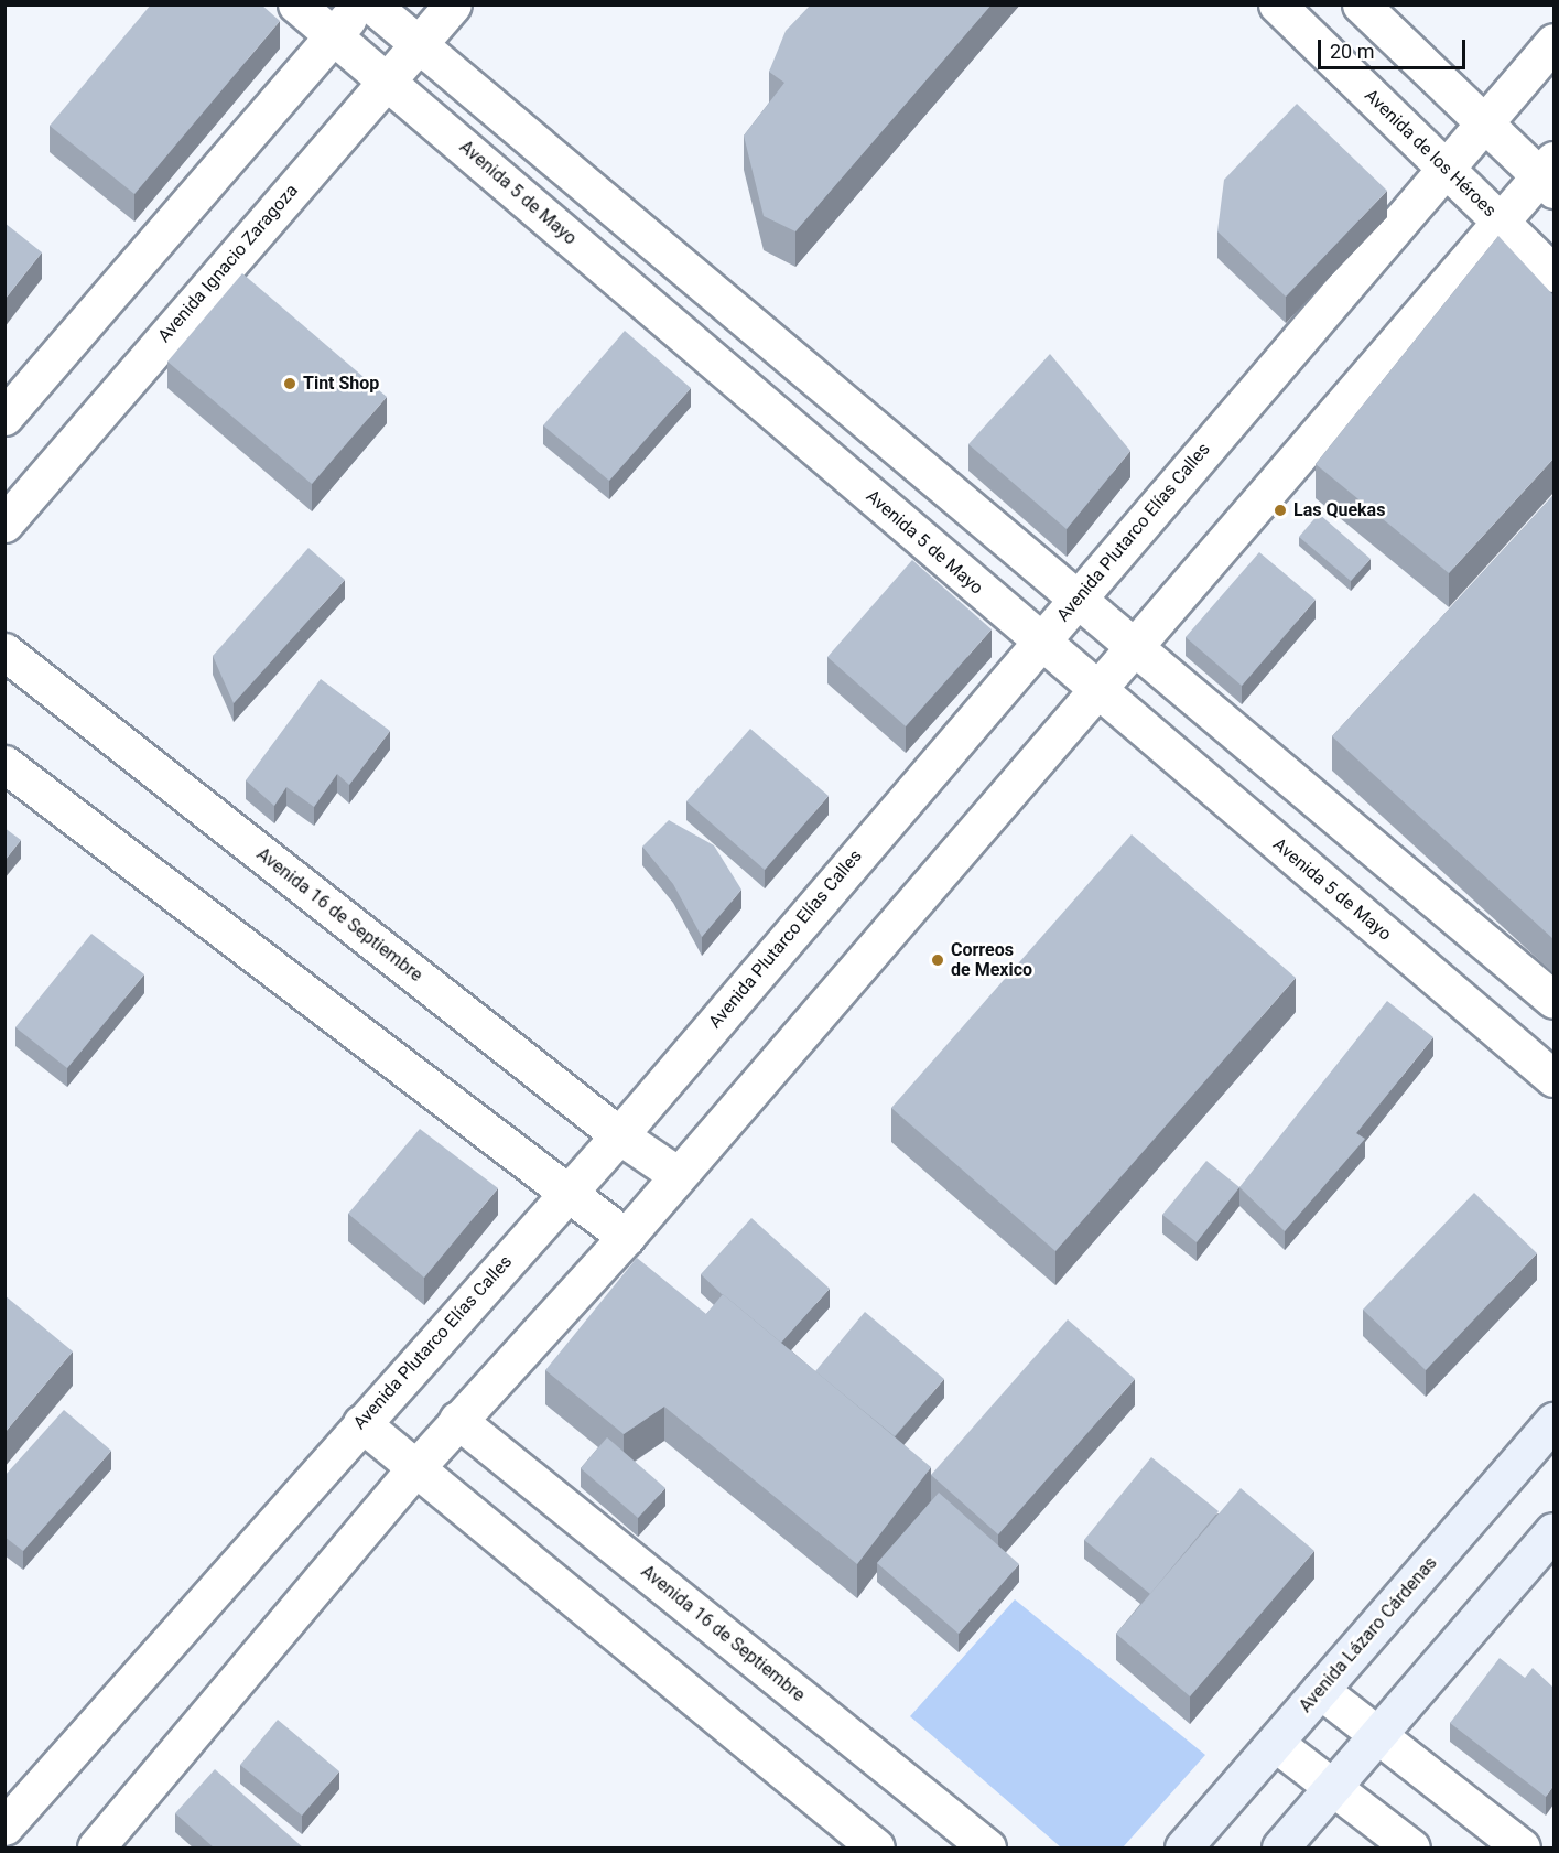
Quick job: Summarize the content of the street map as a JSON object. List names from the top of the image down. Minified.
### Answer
{"streets":{"main road":["Avenida Lázaro Cárdenas"],"street":["Avenida de los Héroes","Avenida 5 de Mayo","Avenida Ignacio Zaragoza","Avenida Plutarco Elías Calles","Avenida 16 de Septiembre"]},"crossings":[["Avenida de los Héroes","Avenida Plutarco Elías Calles"],["Avenida 5 de Mayo","Avenida Ignacio Zaragoza"],["Avenida 5 de Mayo","Avenida Plutarco Elías Calles"],["Avenida Plutarco Elías Calles","Avenida 16 de Septiembre"]],"places":["Tint Shop","Las Quekas","Correos de Mexico"],"scale_bar":"20 m"}
